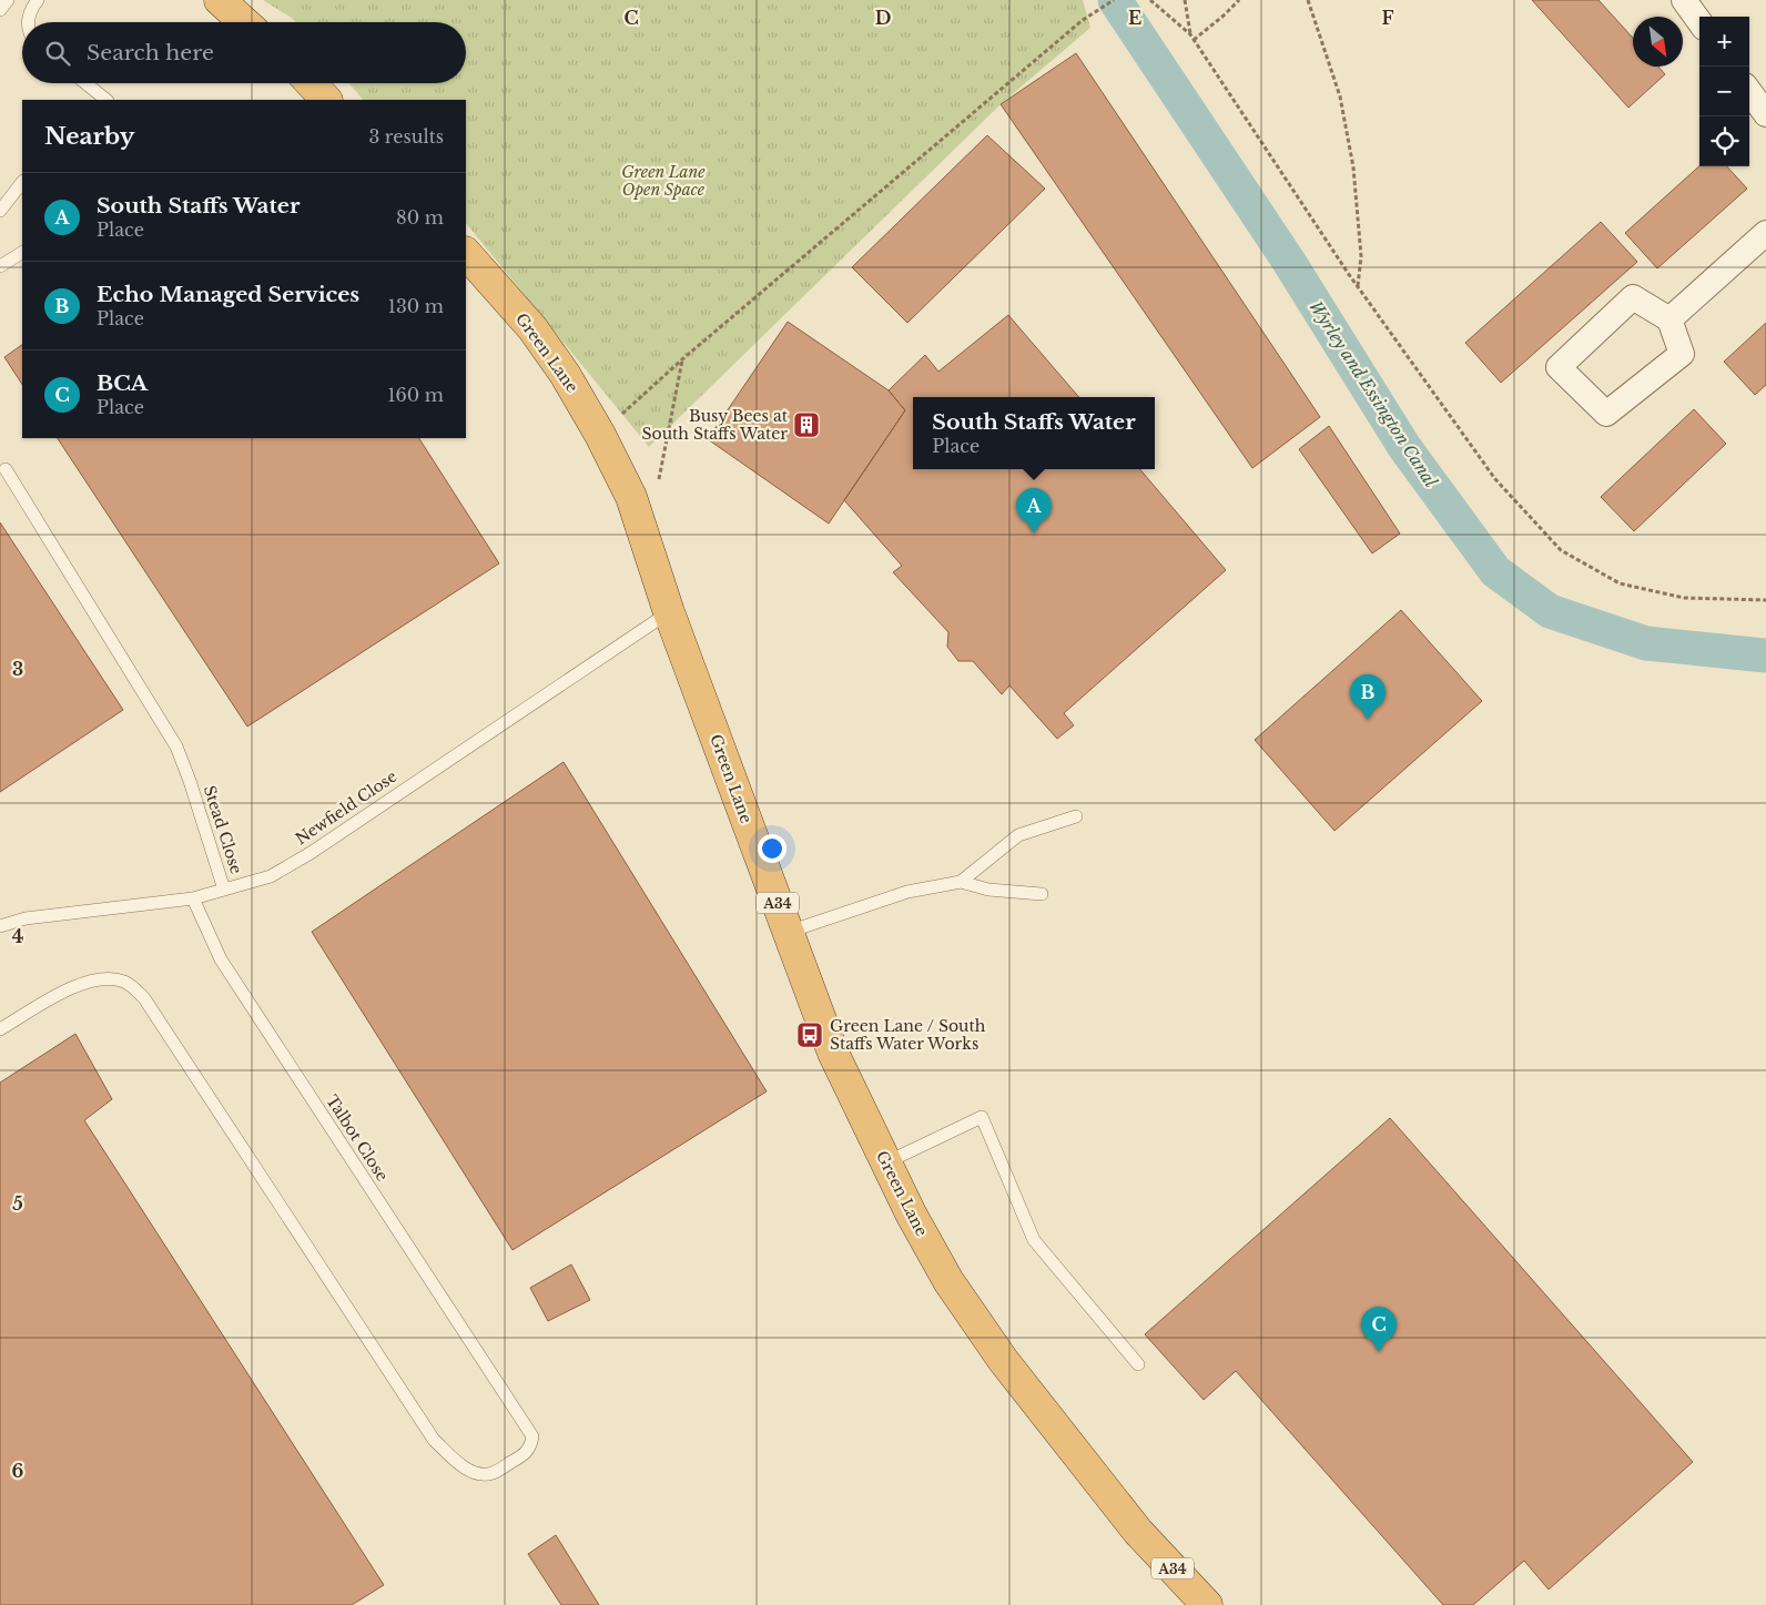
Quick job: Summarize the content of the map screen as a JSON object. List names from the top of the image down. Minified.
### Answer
{"streets":{"highway":["Green Lane","A34"],"lane":["Newfield Close","Stead Close","Talbot Close"]},"crossings":[["Green Lane","Newfield Close"],["Newfield Close","Stead Close"],["Newfield Close","Talbot Close"]],"water":["Wyrley and Essington Canal"],"parks":["Green Lane Open Space"],"places":{"building":["Busy Bees at South Staffs Water"],"bus stop":["Green Lane / South Staffs Water Works"]},"north":"bottom right","page":{"map_buttons":["+","−"],"search":"Search here","heading":["Nearby","3 results"],"list":[{"mark":"A","name":"South Staffs Water","note":"Place","value":"80 m"},{"mark":"B","name":"Echo Managed Services","note":"Place","value":"130 m"},{"mark":"C","name":"BCA","note":"Place","value":"160 m"}],"popup":["South Staffs Water","Place"],"pins":["A","B","C"]},"grid":{"columns":["C","D","E","F"],"rows":["3","4","5","6"]}}
